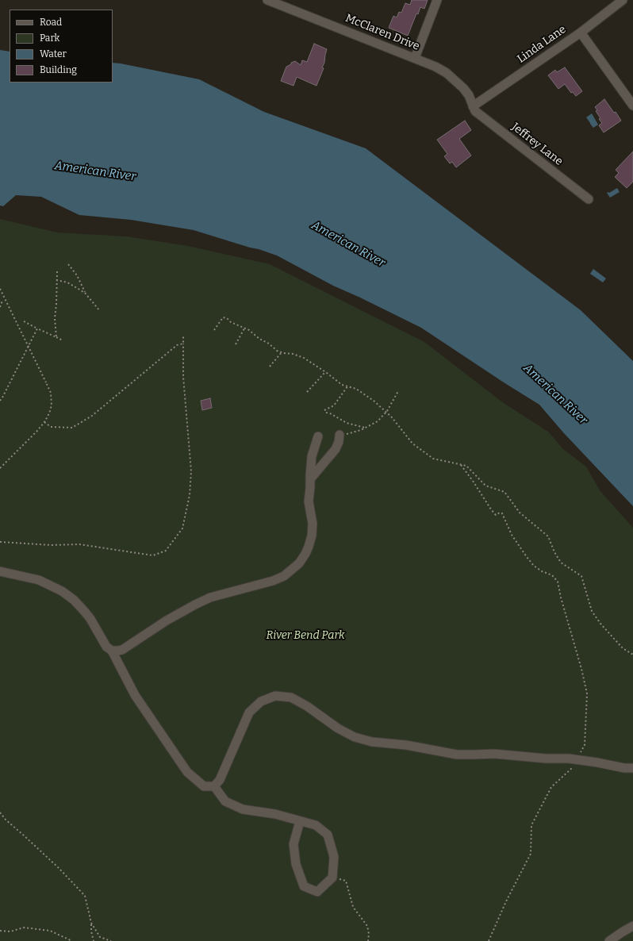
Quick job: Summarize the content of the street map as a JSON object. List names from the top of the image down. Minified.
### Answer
{"streets":{"street":["McClaren Drive","Linda Lane","Jeffrey Lane"]},"crossings":[["McClaren Drive","Linda Lane"],["McClaren Drive","Jeffrey Lane"],["Linda Lane","Jeffrey Lane"]],"water":["American River"],"parks":["River Bend Park"],"legend":["Road","Park","Water","Building"]}
